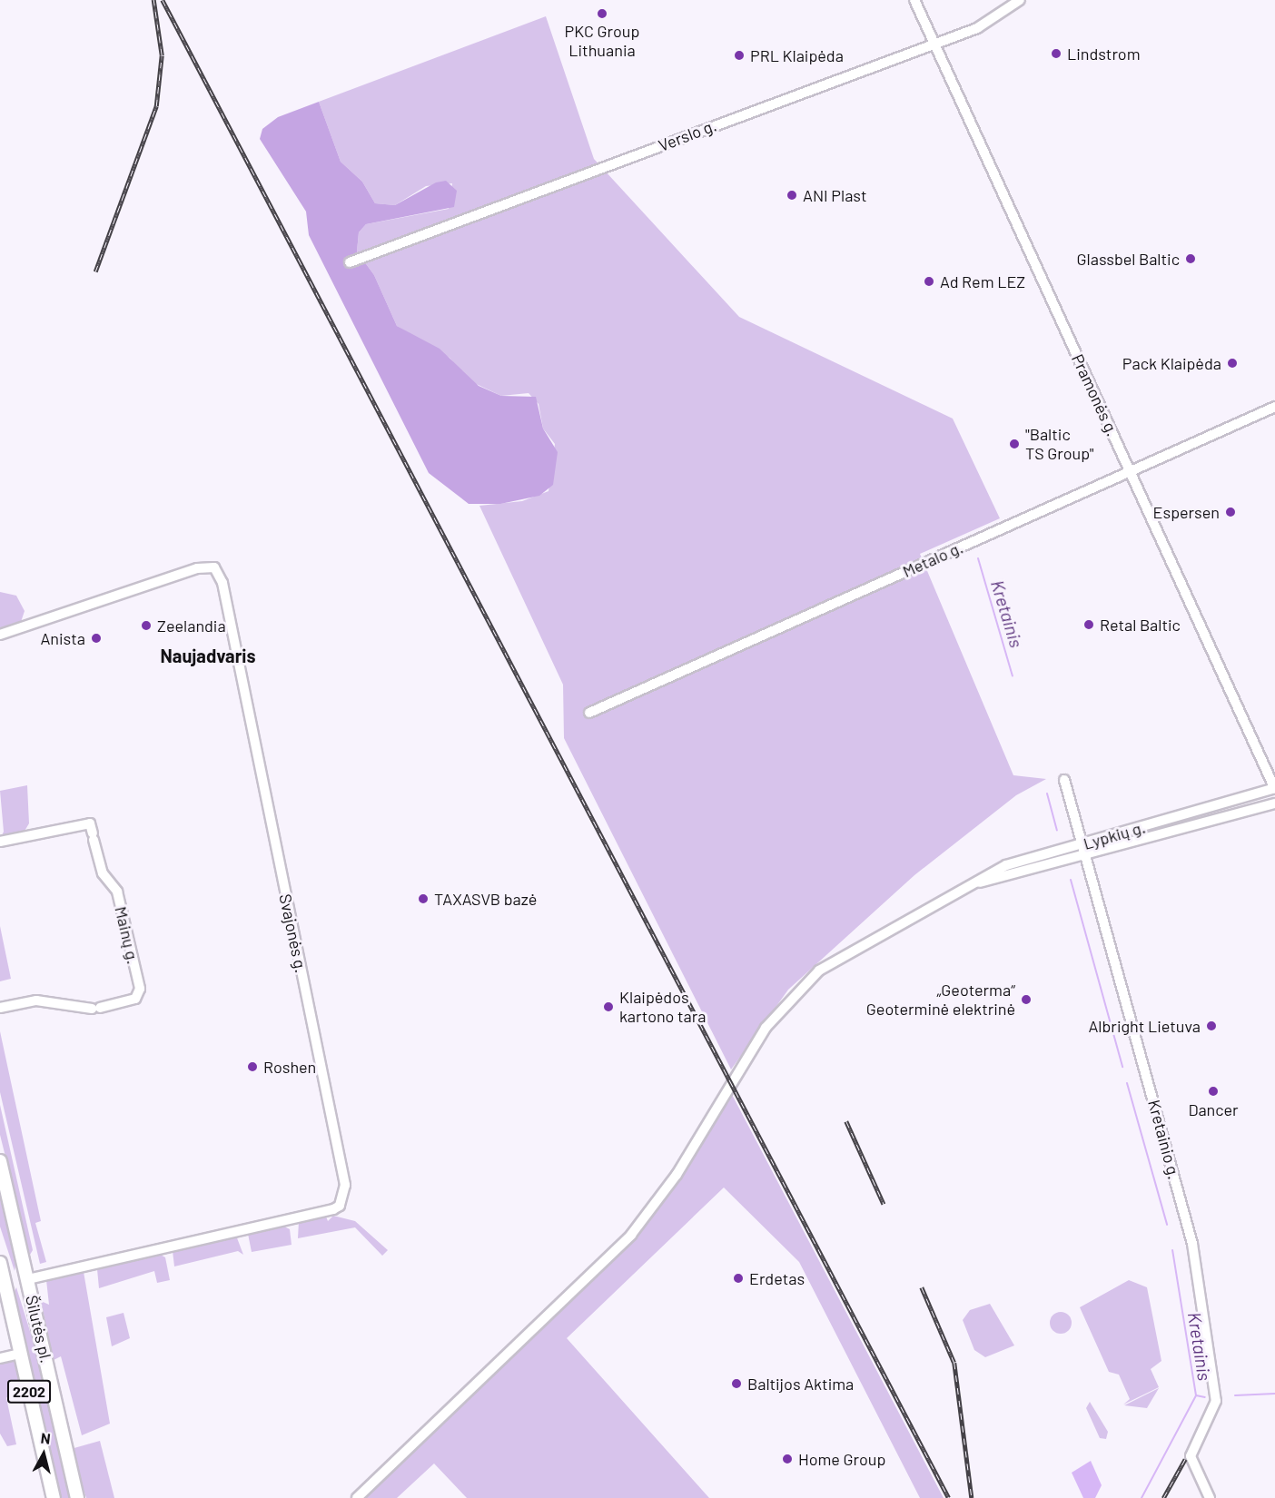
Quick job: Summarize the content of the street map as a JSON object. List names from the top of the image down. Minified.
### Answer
{"streets":{"main road":["Šilutės pl.","2202"],"street":["Verslo g.","Pramonės g.","Metalo g.","Lypkių g.","Svajonės g.","Mainų g.","Kretainio g."]},"crossings":[["Verslo g.","Pramonės g."],["Pramonės g.","Metalo g."],["Pramonės g.","Lypkių g."],["Lypkių g.","Kretainio g."],["Svajonės g.","Šilutės pl."]],"districts":["Naujadvaris"],"water":["Kretainis"],"places":["PKC Group Lithuania","Lindstrom","PRL Klaipėda","ANI Plast","Glassbel Baltic","Ad Rem LEZ","Pack Klaipėda","\"Baltic TS Group\"","Espersen","Retal Baltic","Zeelandia","Anista","TAXASVB bazė","„Geoterma“ Geoterminė elektrinė","Klaipėdos kartono tara","Albright Lietuva","Roshen","Dancer","Erdetas","Baltijos Aktima","Home Group"],"north":"top"}
